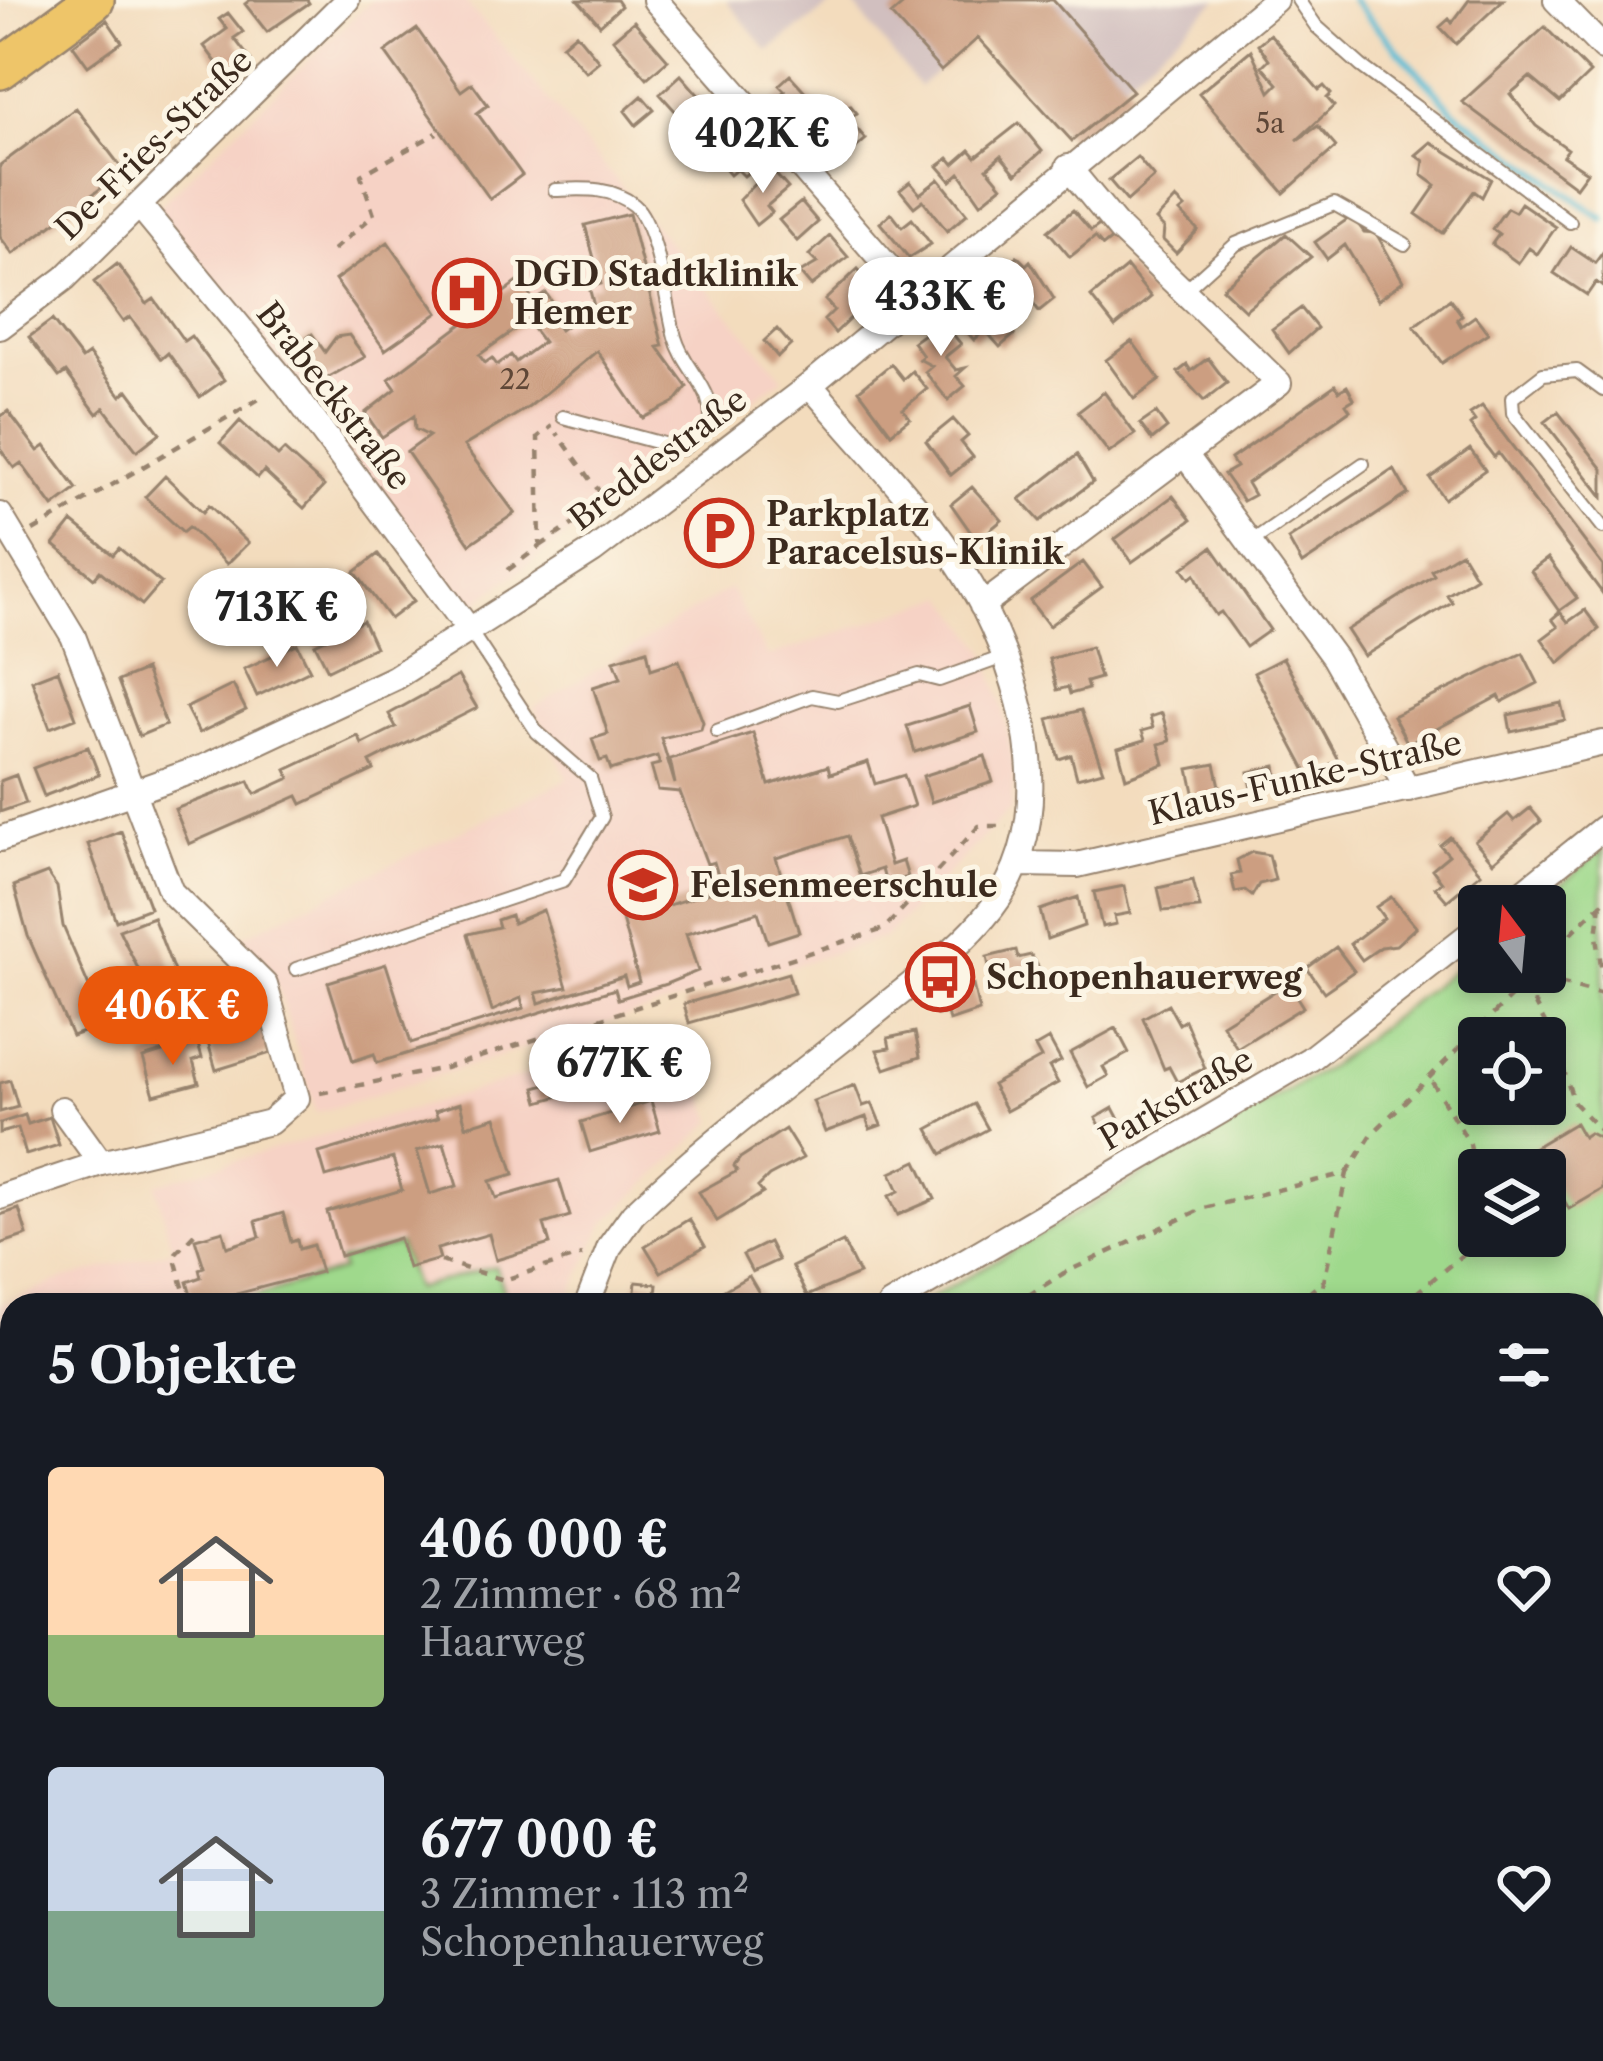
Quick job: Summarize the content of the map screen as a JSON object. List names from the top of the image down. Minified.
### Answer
{"streets":{"street":["De-Fries-Straße","Brabeckstraße","Breddestraße","Klaus-Funke-Straße","Parkstraße"]},"crossings":[["De-Fries-Straße","Brabeckstraße"],["Brabeckstraße","Breddestraße"]],"places":{"hospital":["DGD Stadtklinik Hemer"],"parking":["Parkplatz Paracelsus-Klinik"],"school or university":["Felsenmeerschule"],"bus stop":["Schopenhauerweg"]},"house_numbers":["5a","22"],"north":"top","page":{"price":["402K €","433K €","713K €","406K €","677K €"],"heading":"5 Objekte","list":[{"name":"406 000 €","note":"2 Zimmer · 68 m² · Haarweg"},{"name":"677 000 €","note":"3 Zimmer · 113 m² · Schopenhauerweg"}]}}
